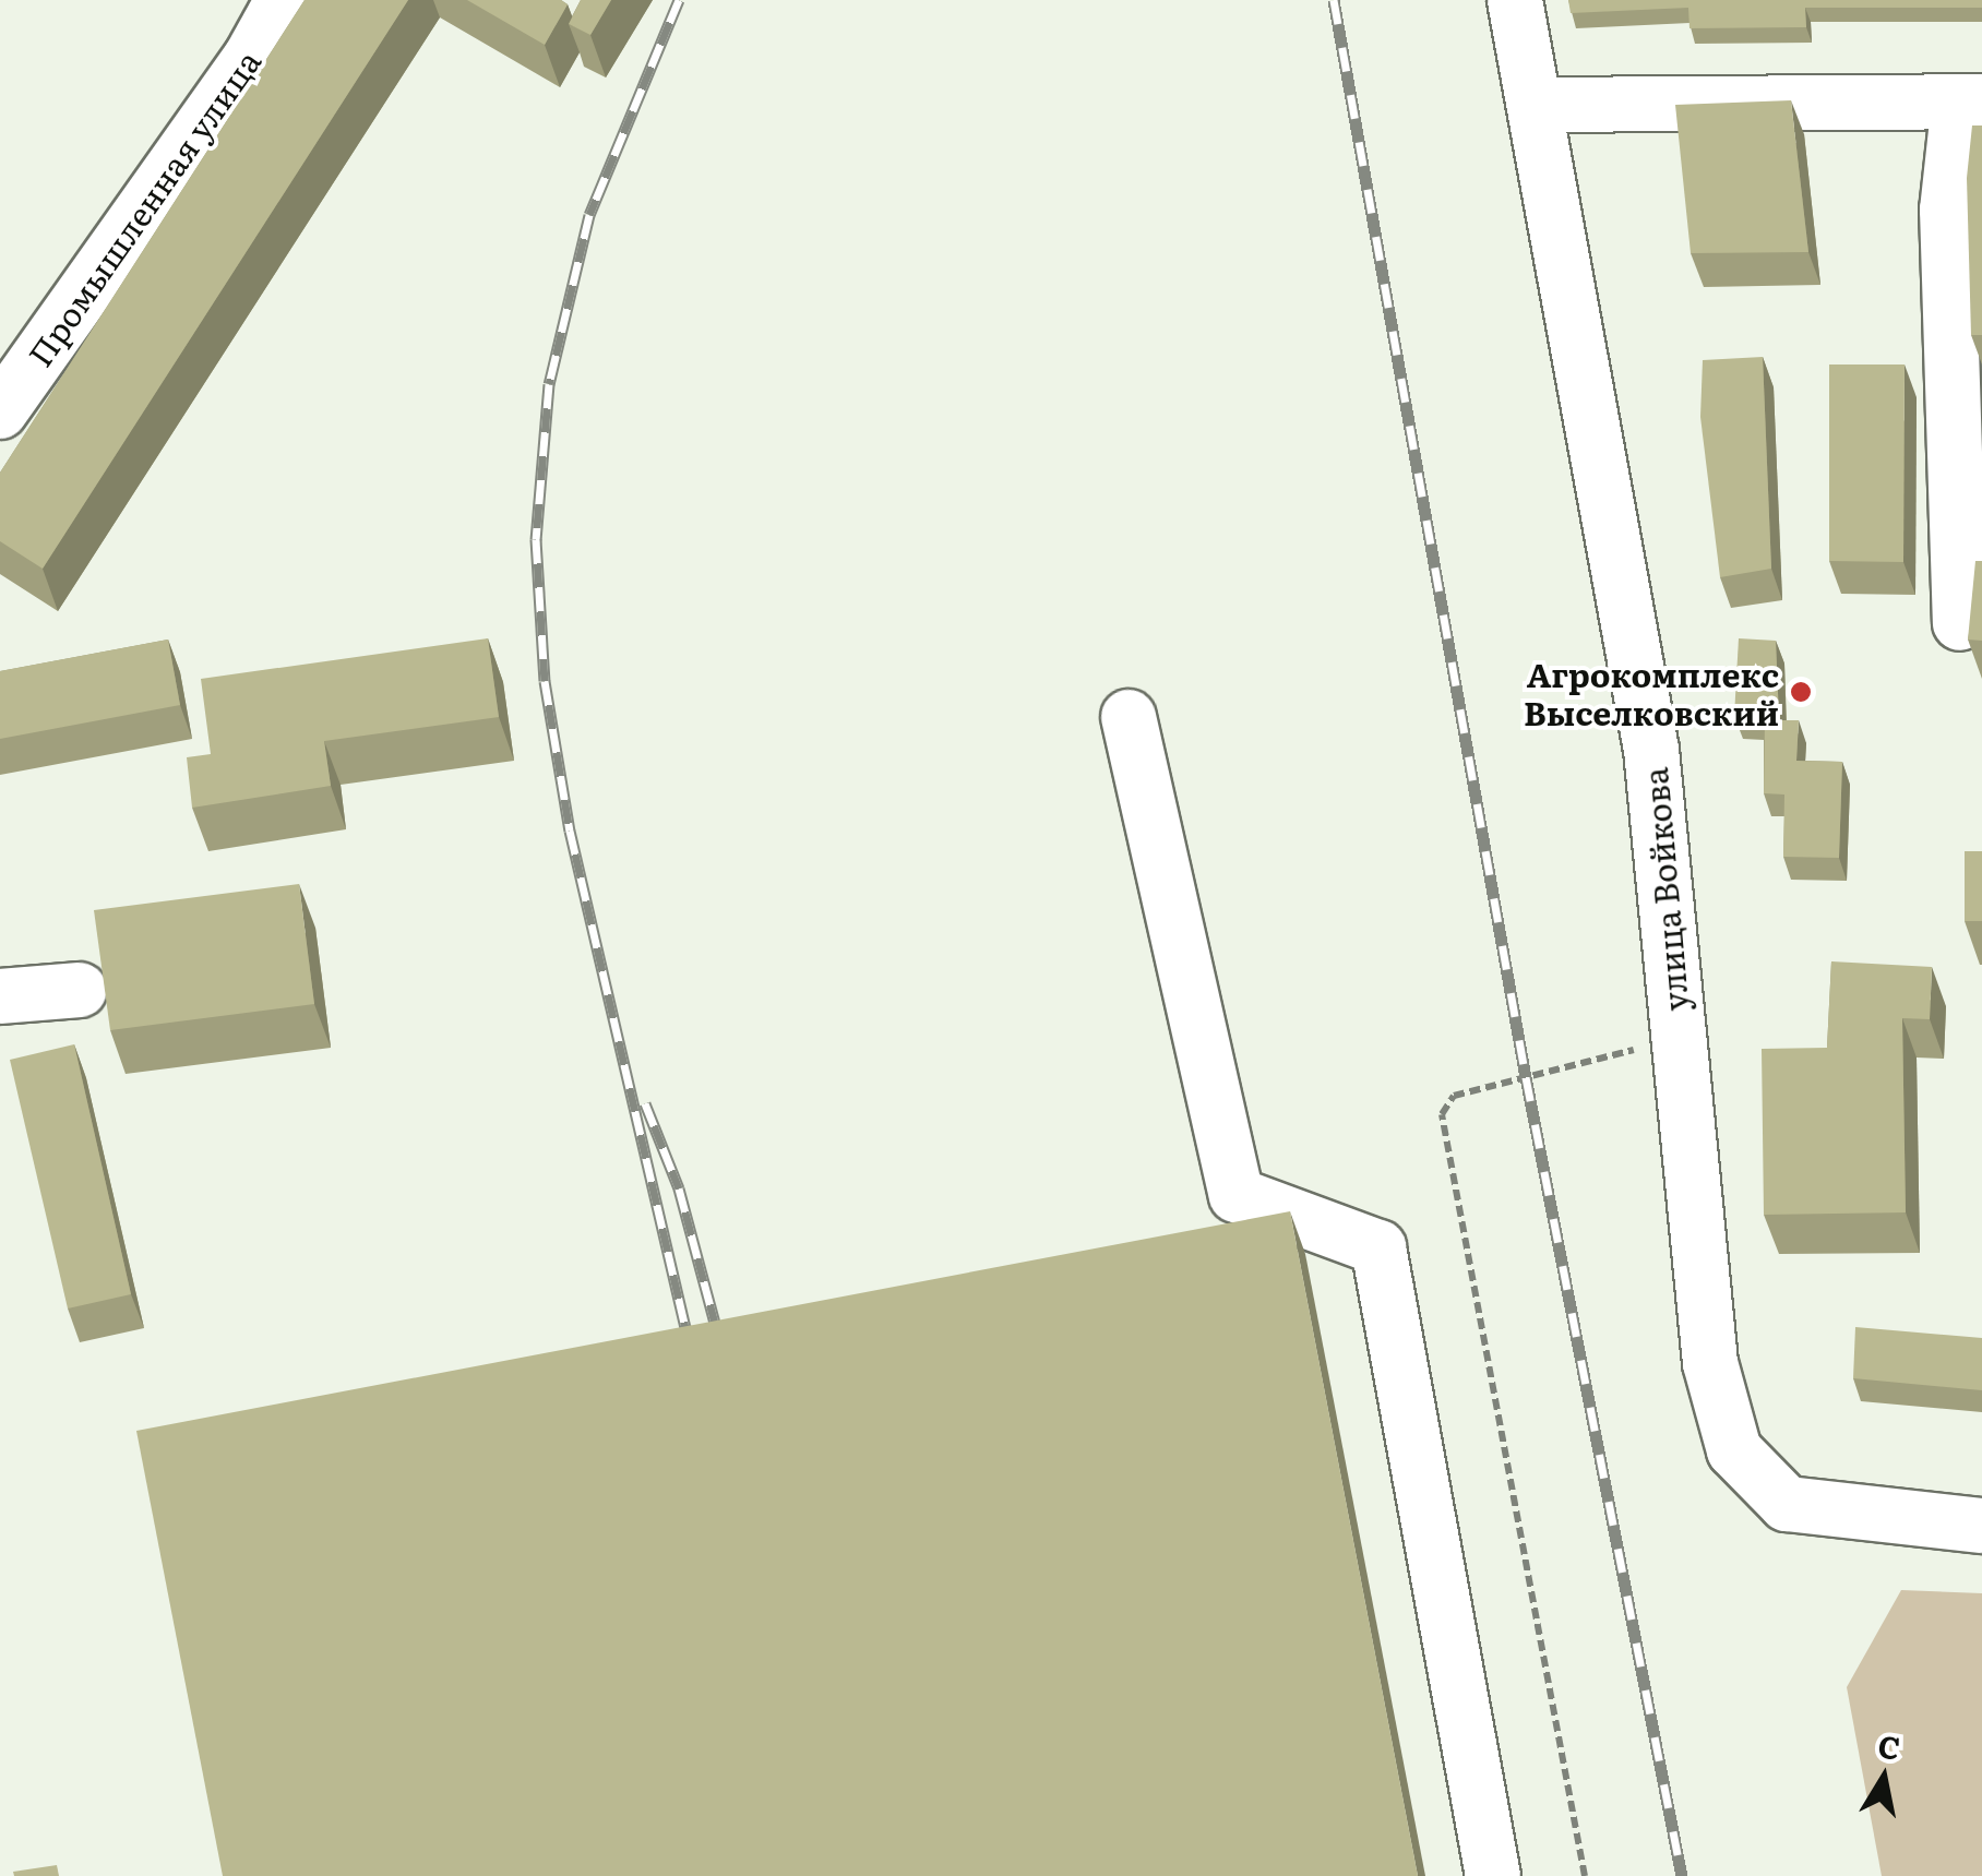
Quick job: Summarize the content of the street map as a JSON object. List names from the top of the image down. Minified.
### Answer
{"streets":{"street":["Промышленная улица","улица Войкова"]},"places":["Агрокомплекс Выселковский"],"north":"top"}
